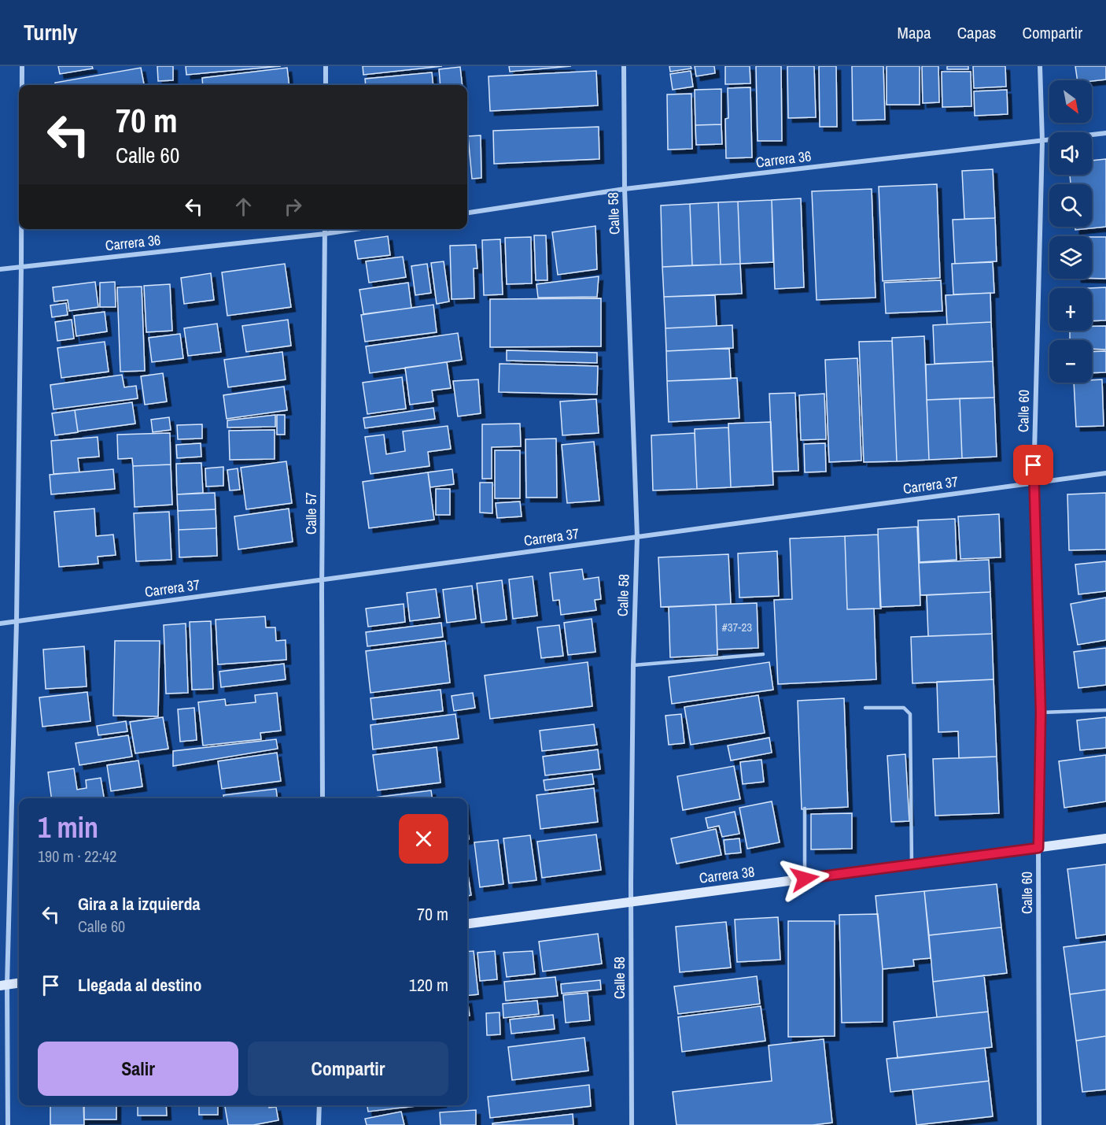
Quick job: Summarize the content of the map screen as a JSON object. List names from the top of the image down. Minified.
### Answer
{"streets":{"main road":["Carrera 38"],"street":["Carrera 36","Calle 58","Calle 60","Carrera 37","Calle 57"]},"crossings":[["Carrera 36","Calle 58"],["Carrera 36","Calle 60"],["Carrera 36","Calle 57"],["Calle 58","Carrera 37"],["Calle 58","Carrera 38"],["Calle 60","Carrera 37"],["Calle 60","Carrera 38"],["Carrera 37","Calle 57"]],"house_numbers":["#37-23"],"north":"bottom right","page":{"header":"Turnly","nav":["Mapa","Capas","Compartir"],"map_buttons":["+","−"],"turn":["70 m","Calle 60"],"heading":["1 min","190 m · 22:42"],"list":[{"name":"Gira a la izquierda","note":"Calle 60","value":"70 m"},{"name":"Llegada al destino","value":"120 m"}],"buttons":["Salir","Compartir"]}}
